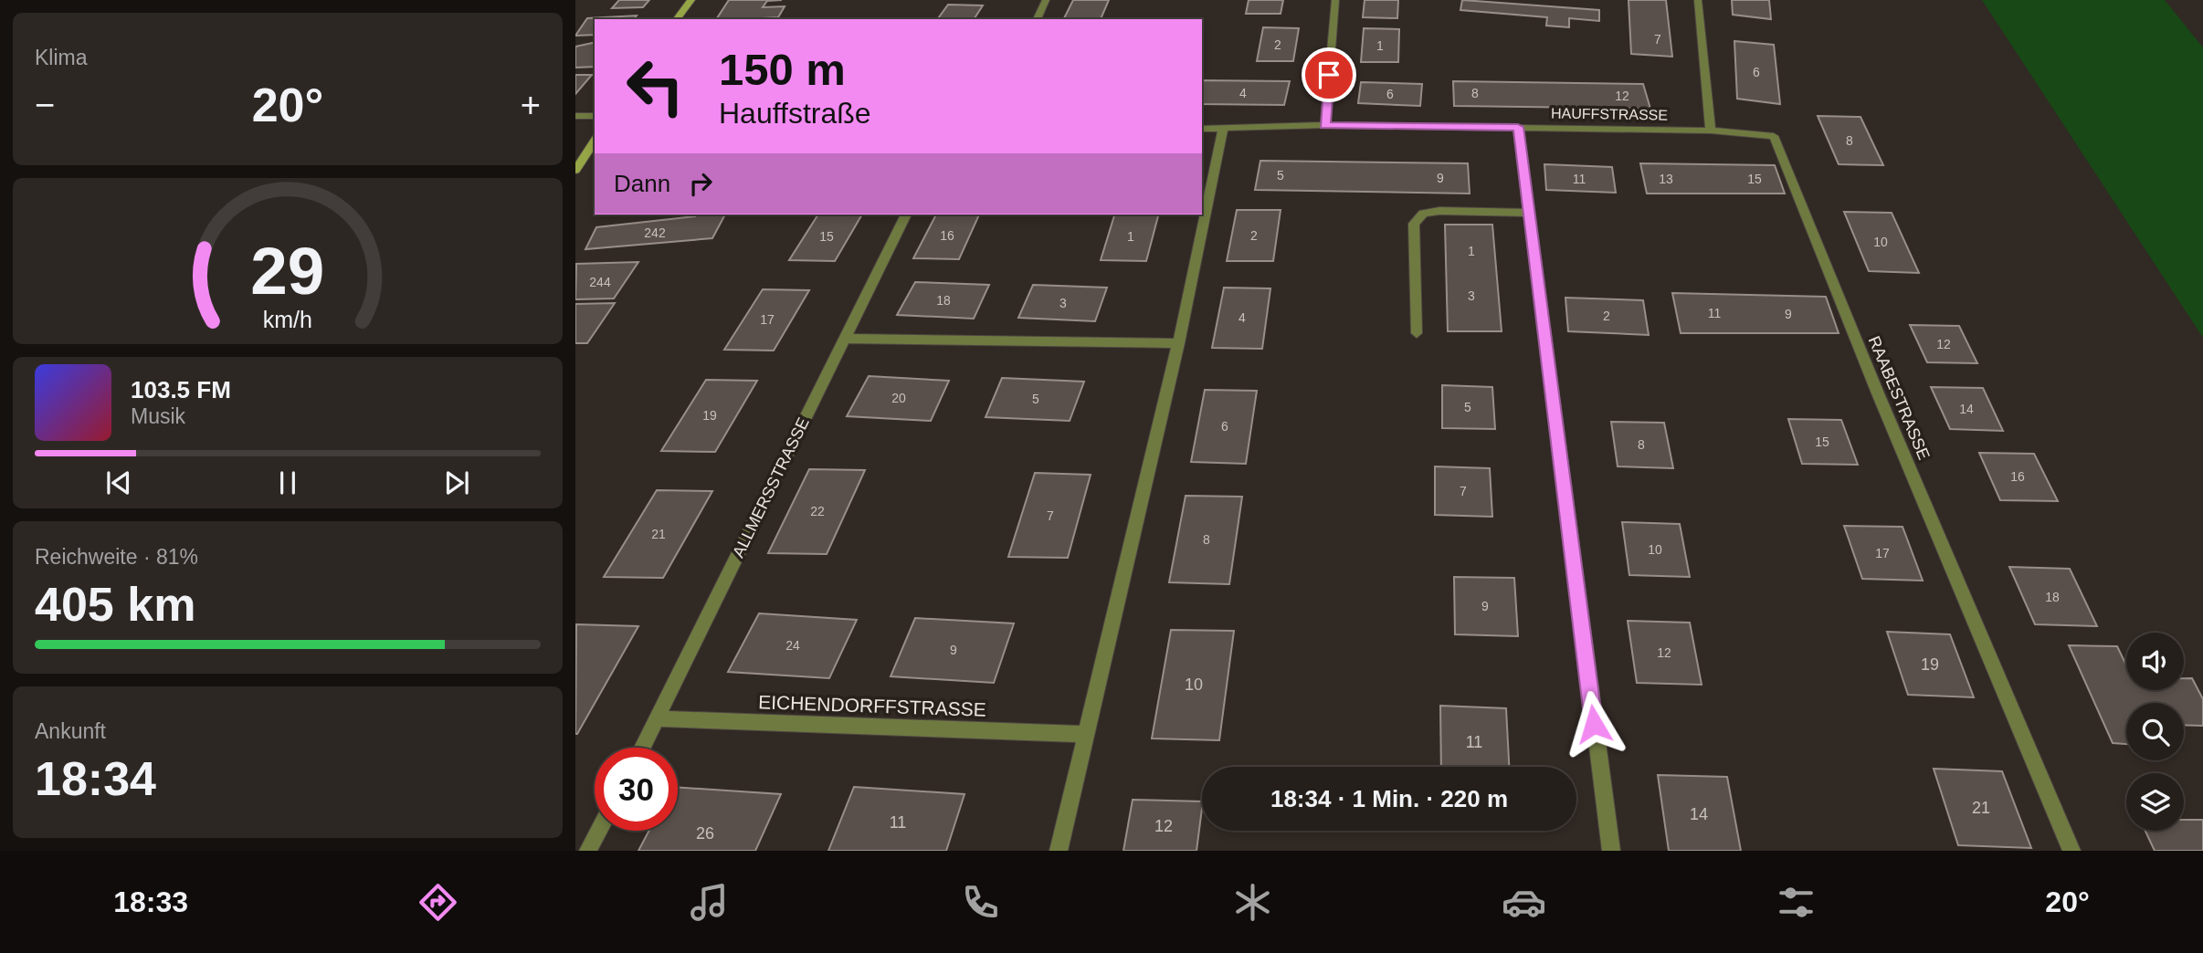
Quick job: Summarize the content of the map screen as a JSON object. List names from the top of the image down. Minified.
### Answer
{"streets":{"street":["HAUFFSTRASSE","RAABESTRASSE","ALLMERSSTRASSE","EICHENDORFFSTRASSE"]},"crossings":[["HAUFFSTRASSE","RAABESTRASSE"],["ALLMERSSTRASSE","EICHENDORFFSTRASSE"]],"house_numbers":["7","2","1","6","4","8","6","12","8","5","9","11","13","15","242","16","2","15","1","10","1","244","3","18","3","11","9","2","4","17","12","20","5","5","14","19","6","15","8","16","7","22","7","21","8","10","17","18","9","24","9","12","19","10","11","21","14","11","12","26"],"page":{"tile":["Klima",["Reichweite · 81%","405 km"],["Ankunft","18:34"]],"turn":["150 m","Hauffstraße"],"heat":["−","20°","+"],"then":"Dann","song":["103.5 FM","Musik"],"limit":"30","trip":"18:34 · 1 Min. · 220 m","tabs":["18:33","20°"],"gauge":["29","km/h"]}}
